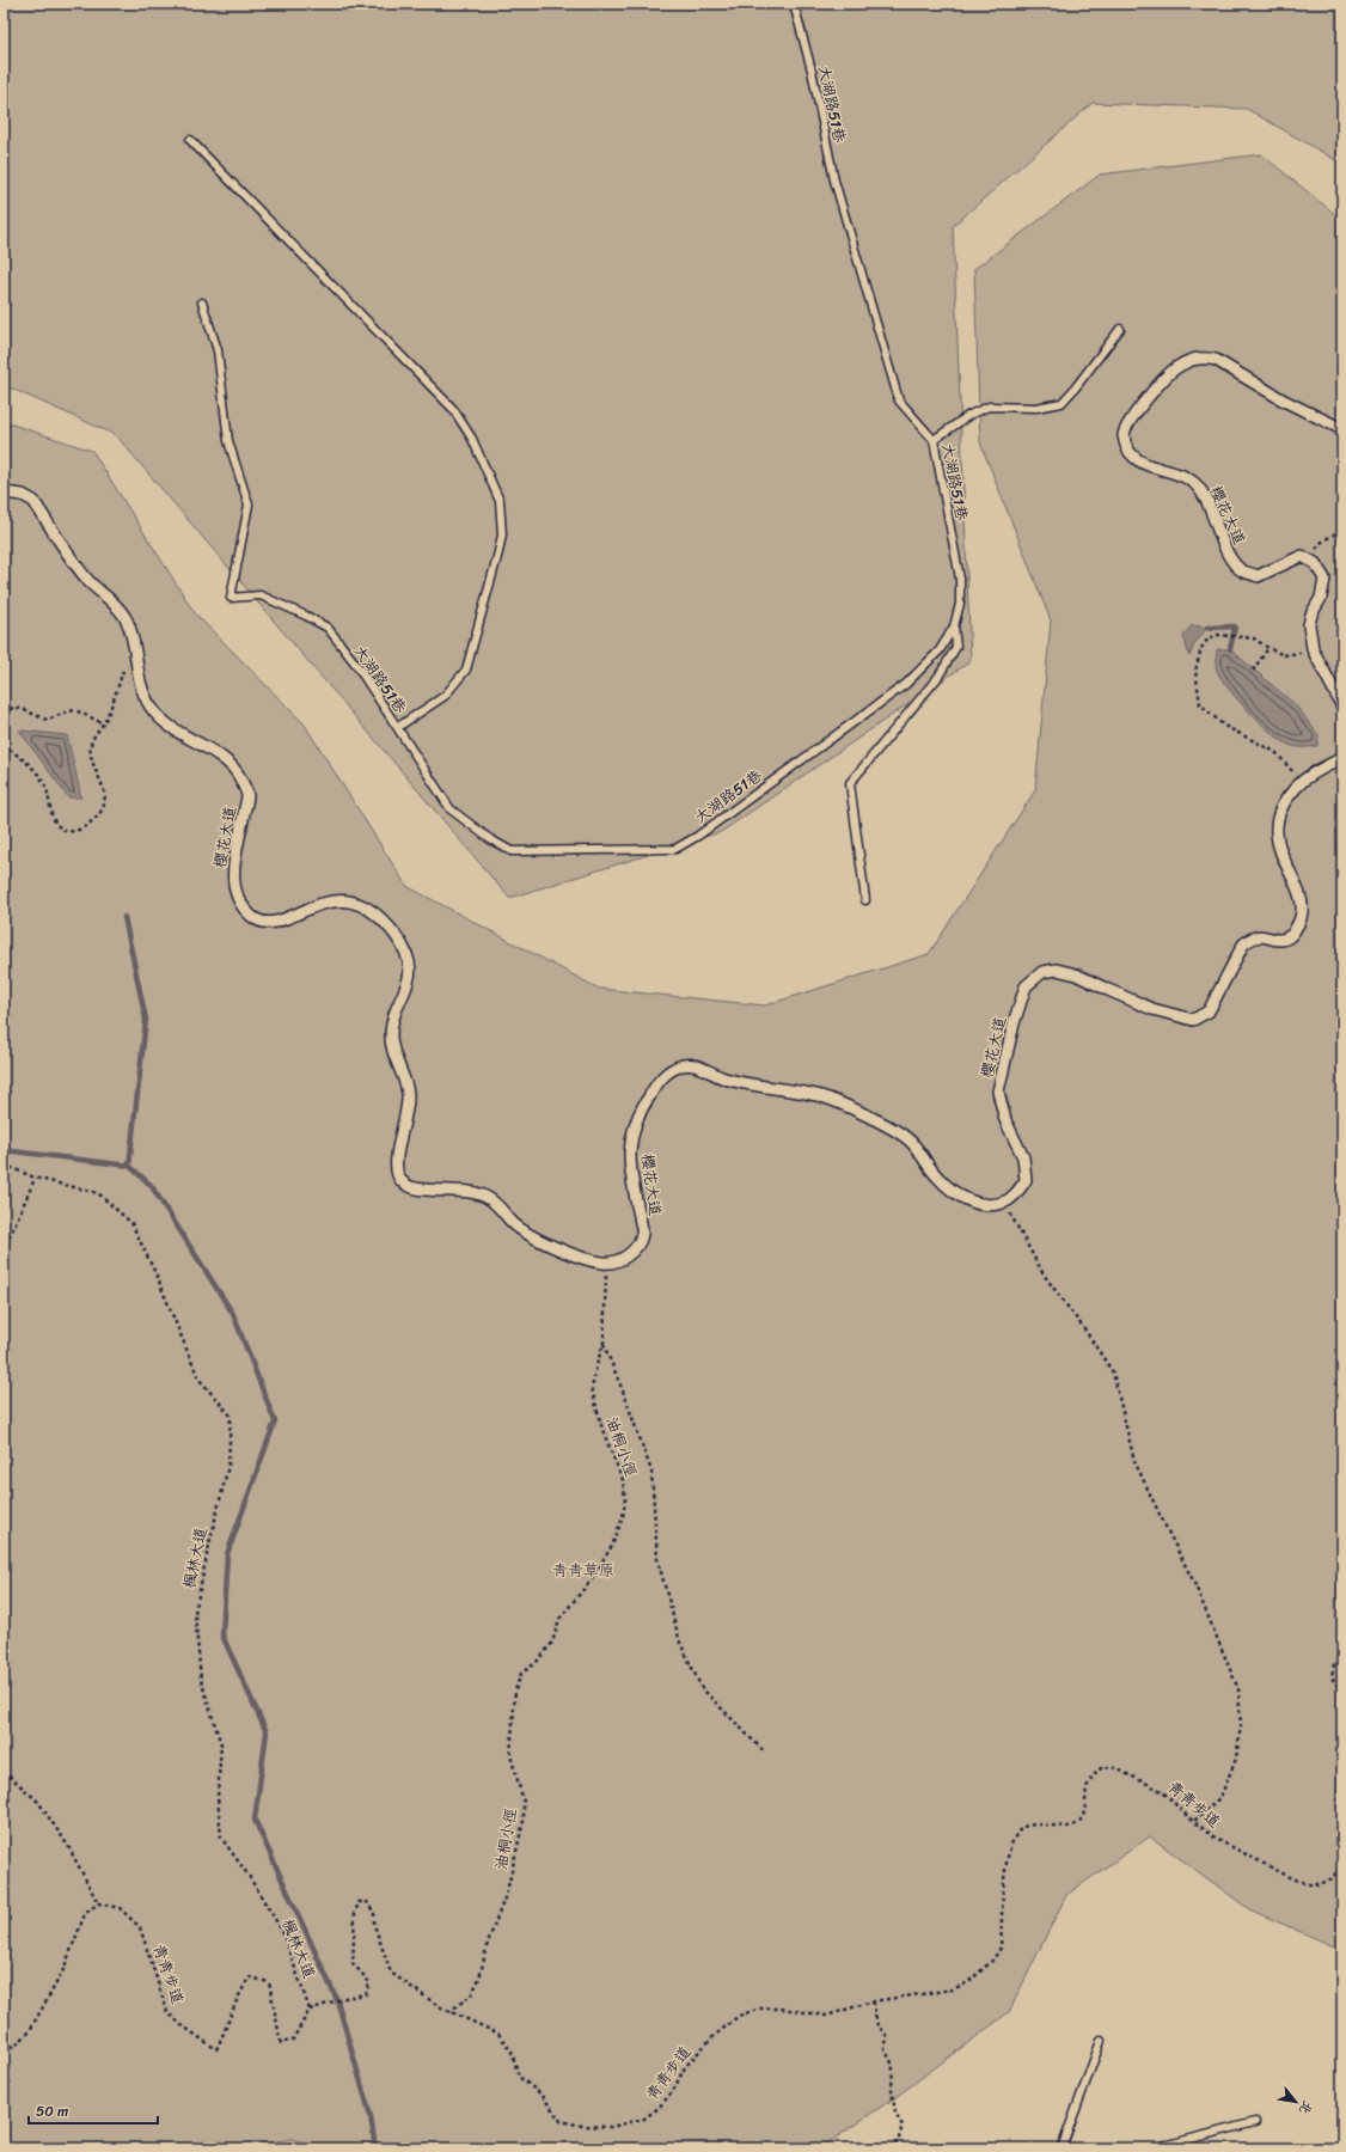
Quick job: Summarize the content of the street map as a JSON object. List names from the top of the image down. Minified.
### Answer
{"streets":{"street":["櫻花大道"],"lane":["大湖路51巷"],"path":["油桐小徑","楓林大道","青青步道"]},"crossings":[["櫻花大道","油桐小徑"],["油桐小徑","青青步道"],["楓林大道","青青步道"]],"parks":["青青草原"],"scale_bar":"50 m","north":"bottom right"}
